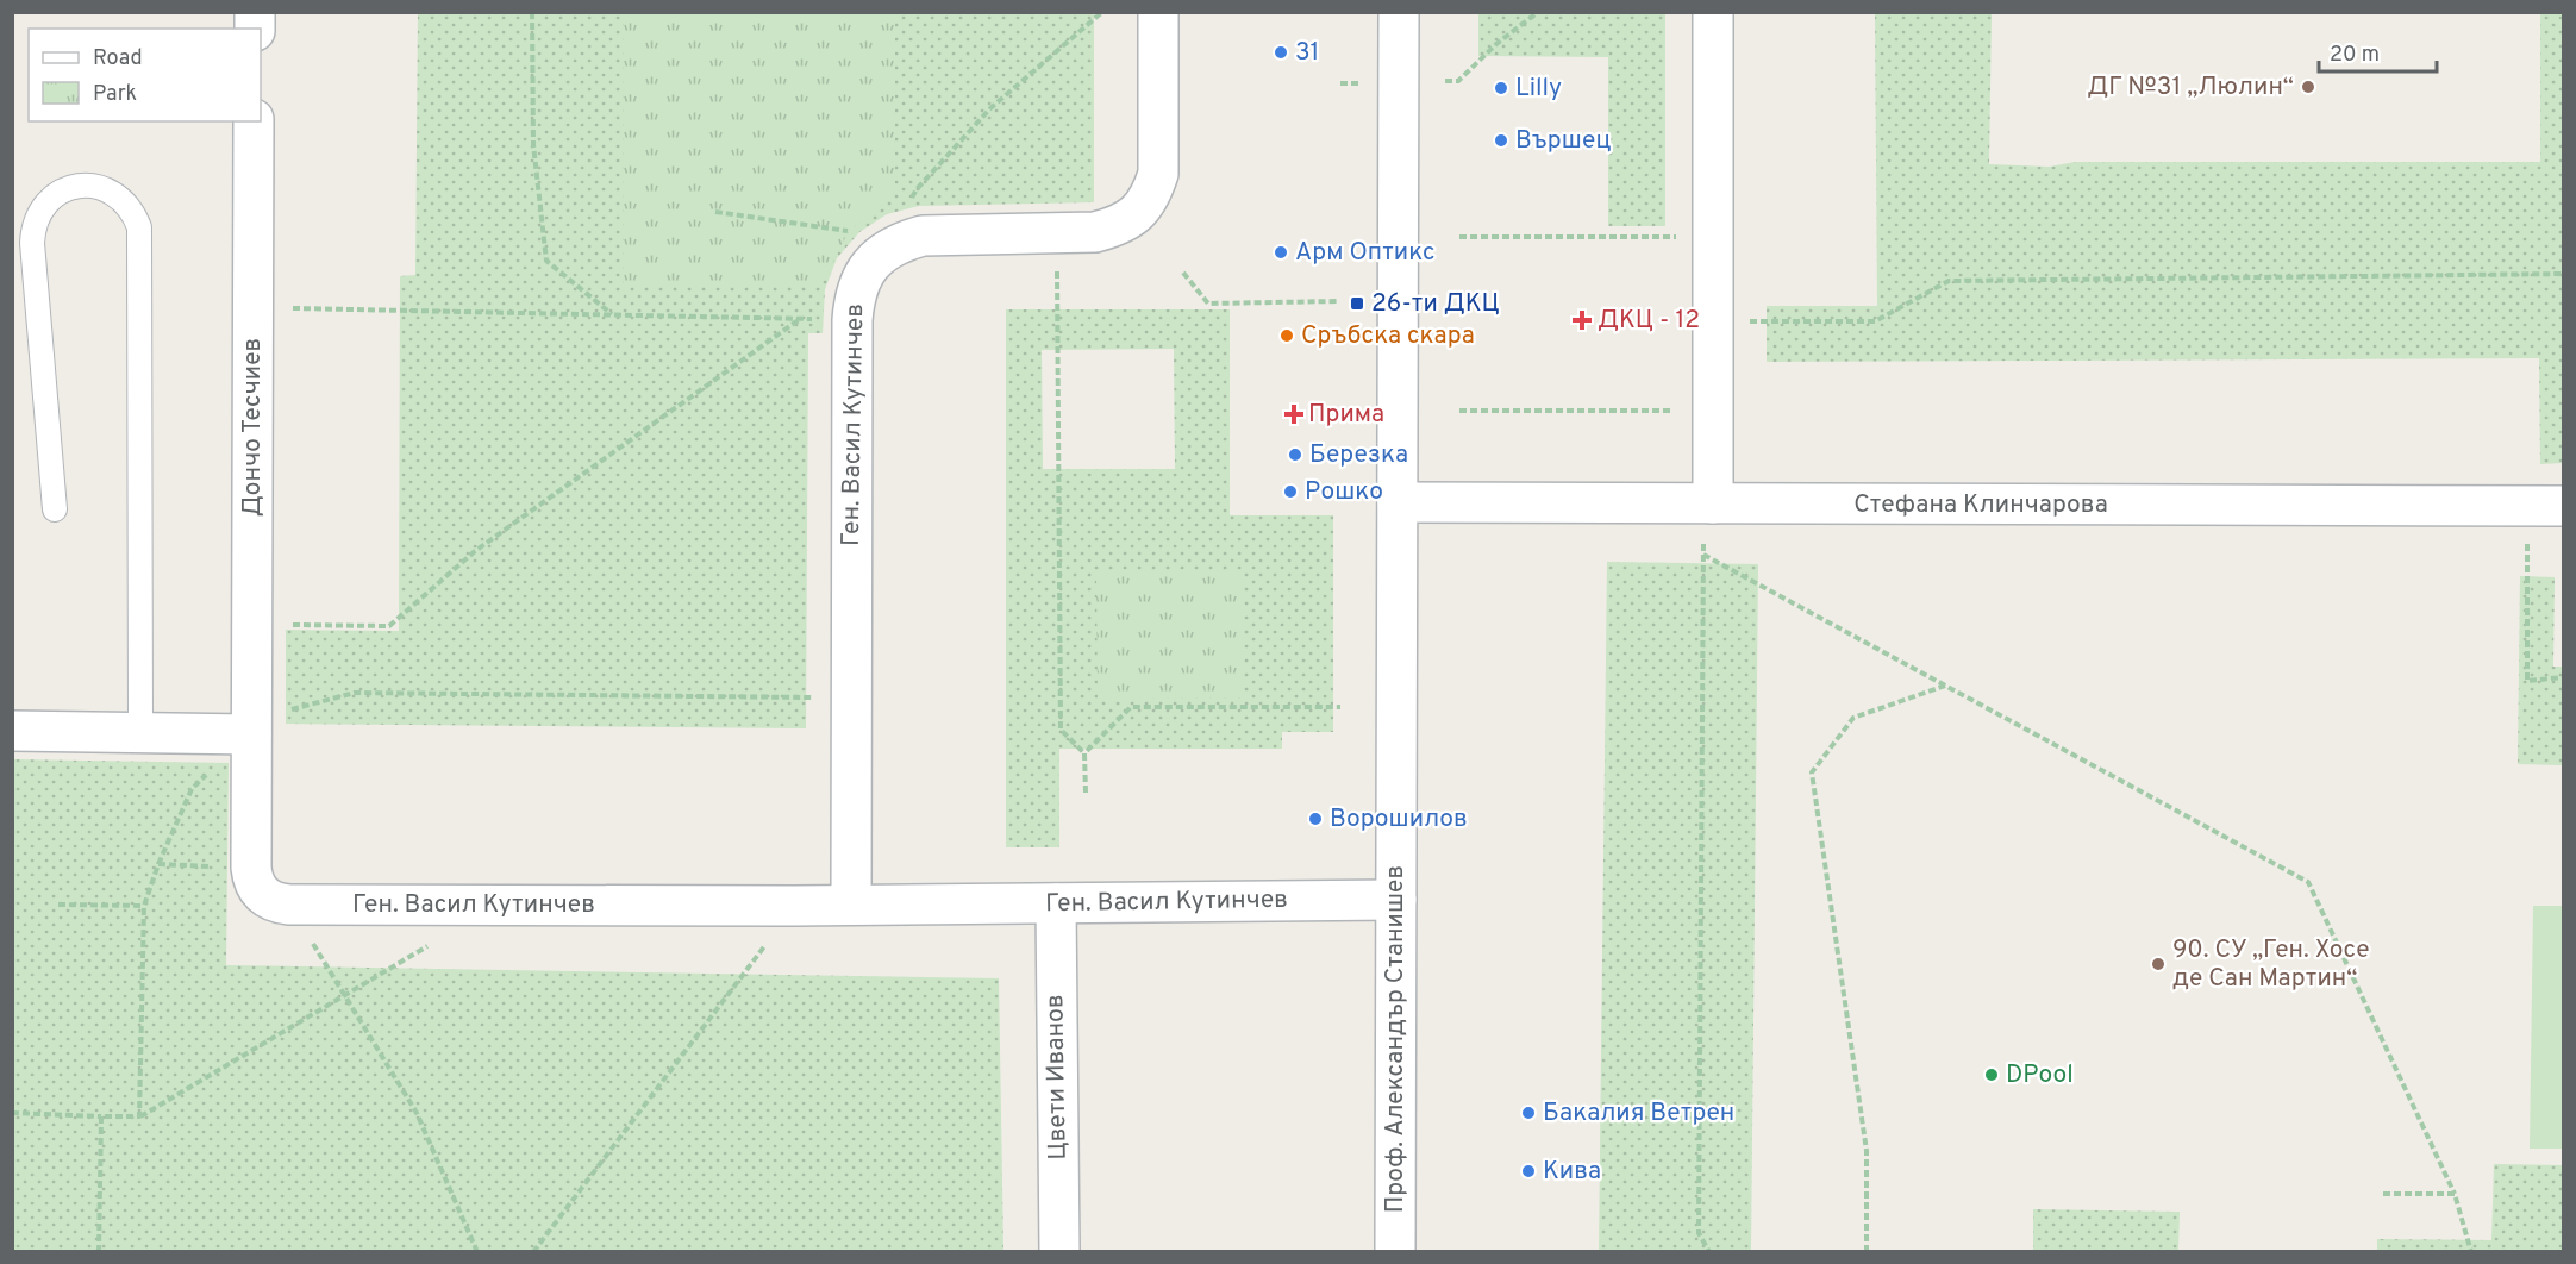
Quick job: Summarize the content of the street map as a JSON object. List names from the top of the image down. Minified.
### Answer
{"streets":{"street":["Ген. Васил Кутинчев","Дончо Тесчиев","Стефана Клинчарова","Проф. Александър Станишев","Цвети Иванов"]},"crossings":[["Ген. Васил Кутинчев","Дончо Тесчиев"],["Ген. Васил Кутинчев","Проф. Александър Станишев"],["Ген. Васил Кутинчев","Цвети Иванов"],["Стефана Клинчарова","Проф. Александър Станишев"]],"places":{"other":["31","ДГ №31 „Люлин“","Lilly","Вършец","Арм Оптикс","Сръбска скара","Березка","Рошко","Ворошилов","90. СУ „Ген. Хосе де Сан Мартин“","DPool","Бакалия Ветрен","Кива"],"transit":["26-ти ДКЦ"],"health":["ДКЦ - 12","Прима"]},"legend":["Road","Park"],"scale_bar":"20 m"}
